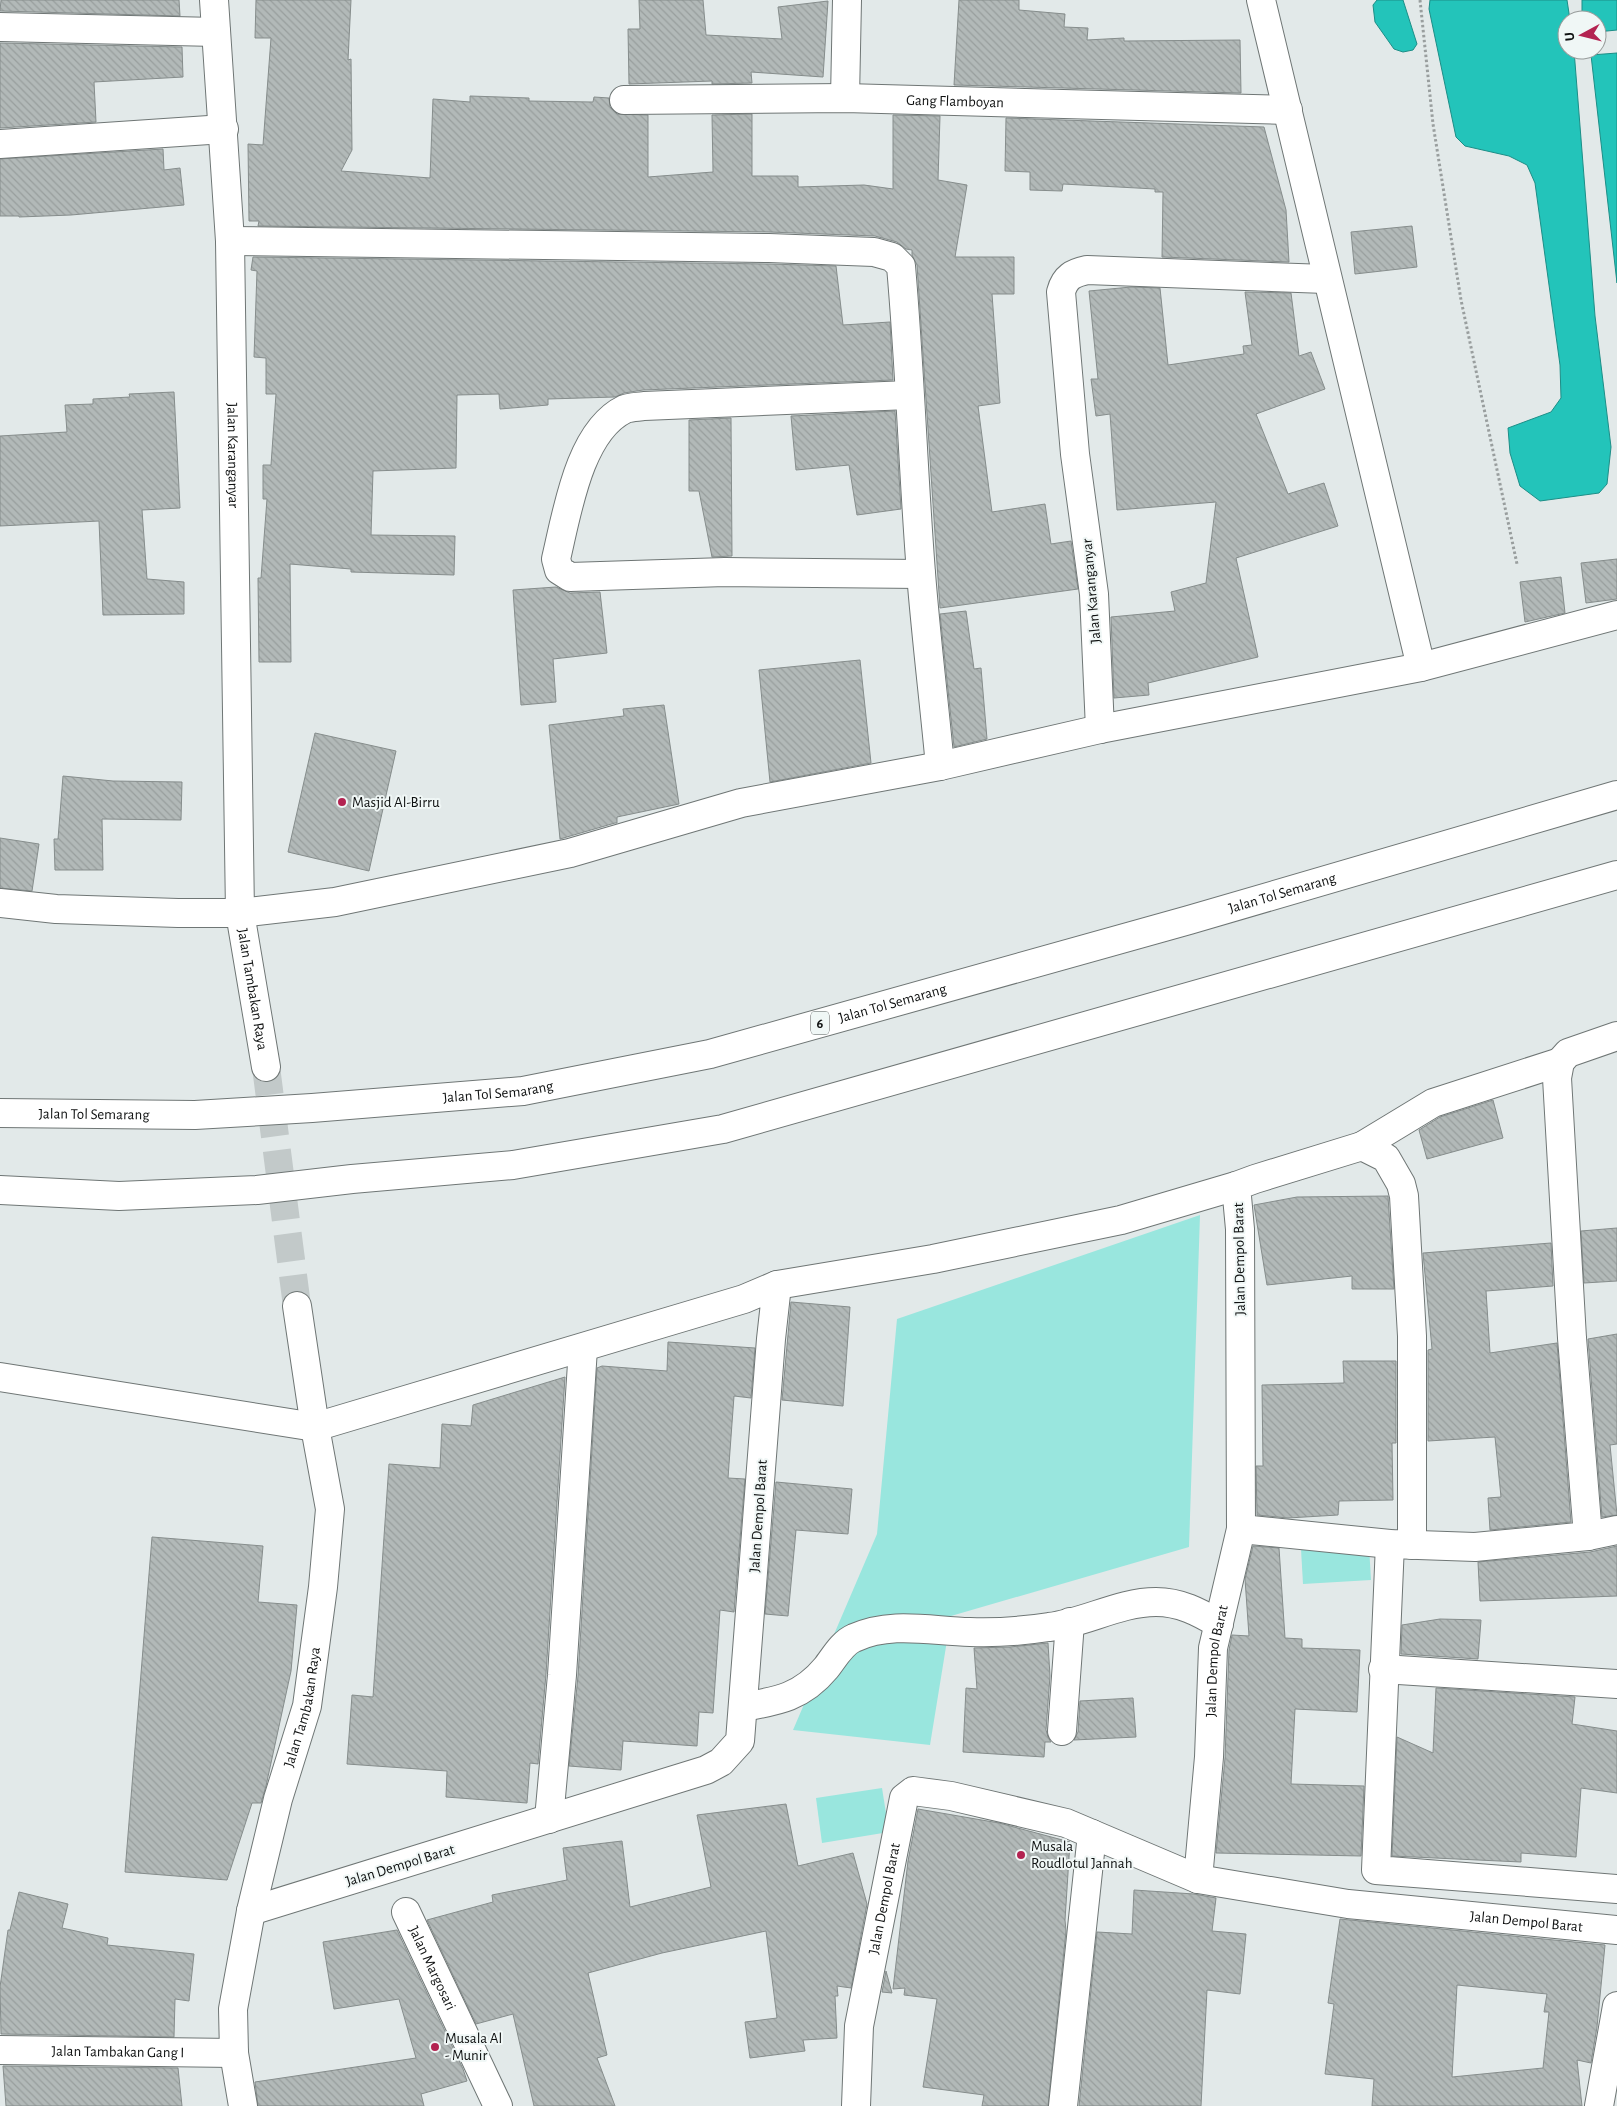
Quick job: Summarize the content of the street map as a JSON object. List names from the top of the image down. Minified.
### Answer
{"streets":{"main road":["Gang Flamboyan","Jalan Karanganyar","Jalan Tol Semarang","Jalan Tambakan Raya","6","Jalan Dempol Barat","Jalan Margosari","Jalan Tambakan Gang I"]},"crossings":[["Jalan Karanganyar","Jalan Tambakan Raya"],["Jalan Tambakan Raya","Jalan Dempol Barat"],["Jalan Tambakan Raya","Jalan Tambakan Gang I"]],"places":["Masjid Al-Birru","Musala Roudlotul Jannah","Musala Al - Munir"],"north":"left"}
